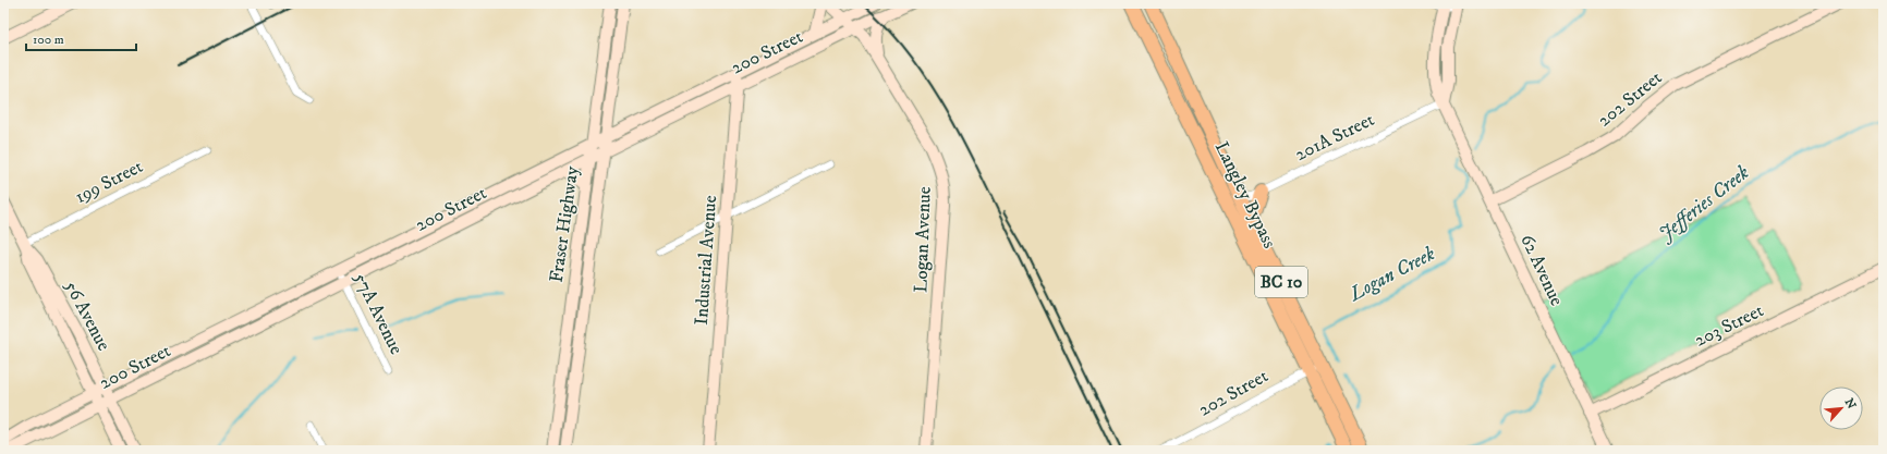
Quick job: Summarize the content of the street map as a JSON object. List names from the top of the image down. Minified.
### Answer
{"streets":{"highway":["Langley Bypass","BC 10"],"main road":["200 Street","202 Street","Fraser Highway","Logan Avenue","Industrial Avenue","62 Avenue","56 Avenue","203 Street"],"street":["201A Street","199 Street","57A Avenue"]},"crossings":[["200 Street","Fraser Highway"],["200 Street","Logan Avenue"],["200 Street","Industrial Avenue"],["200 Street","57A Avenue"],["200 Street","56 Avenue"],["202 Street","Langley Bypass"],["202 Street","62 Avenue"],["201A Street","Langley Bypass"],["201A Street","62 Avenue"],["199 Street","56 Avenue"],["62 Avenue","203 Street"]],"water":["Jefferies Creek","Logan Creek"],"scale_bar":"100 m","north":"top right"}
